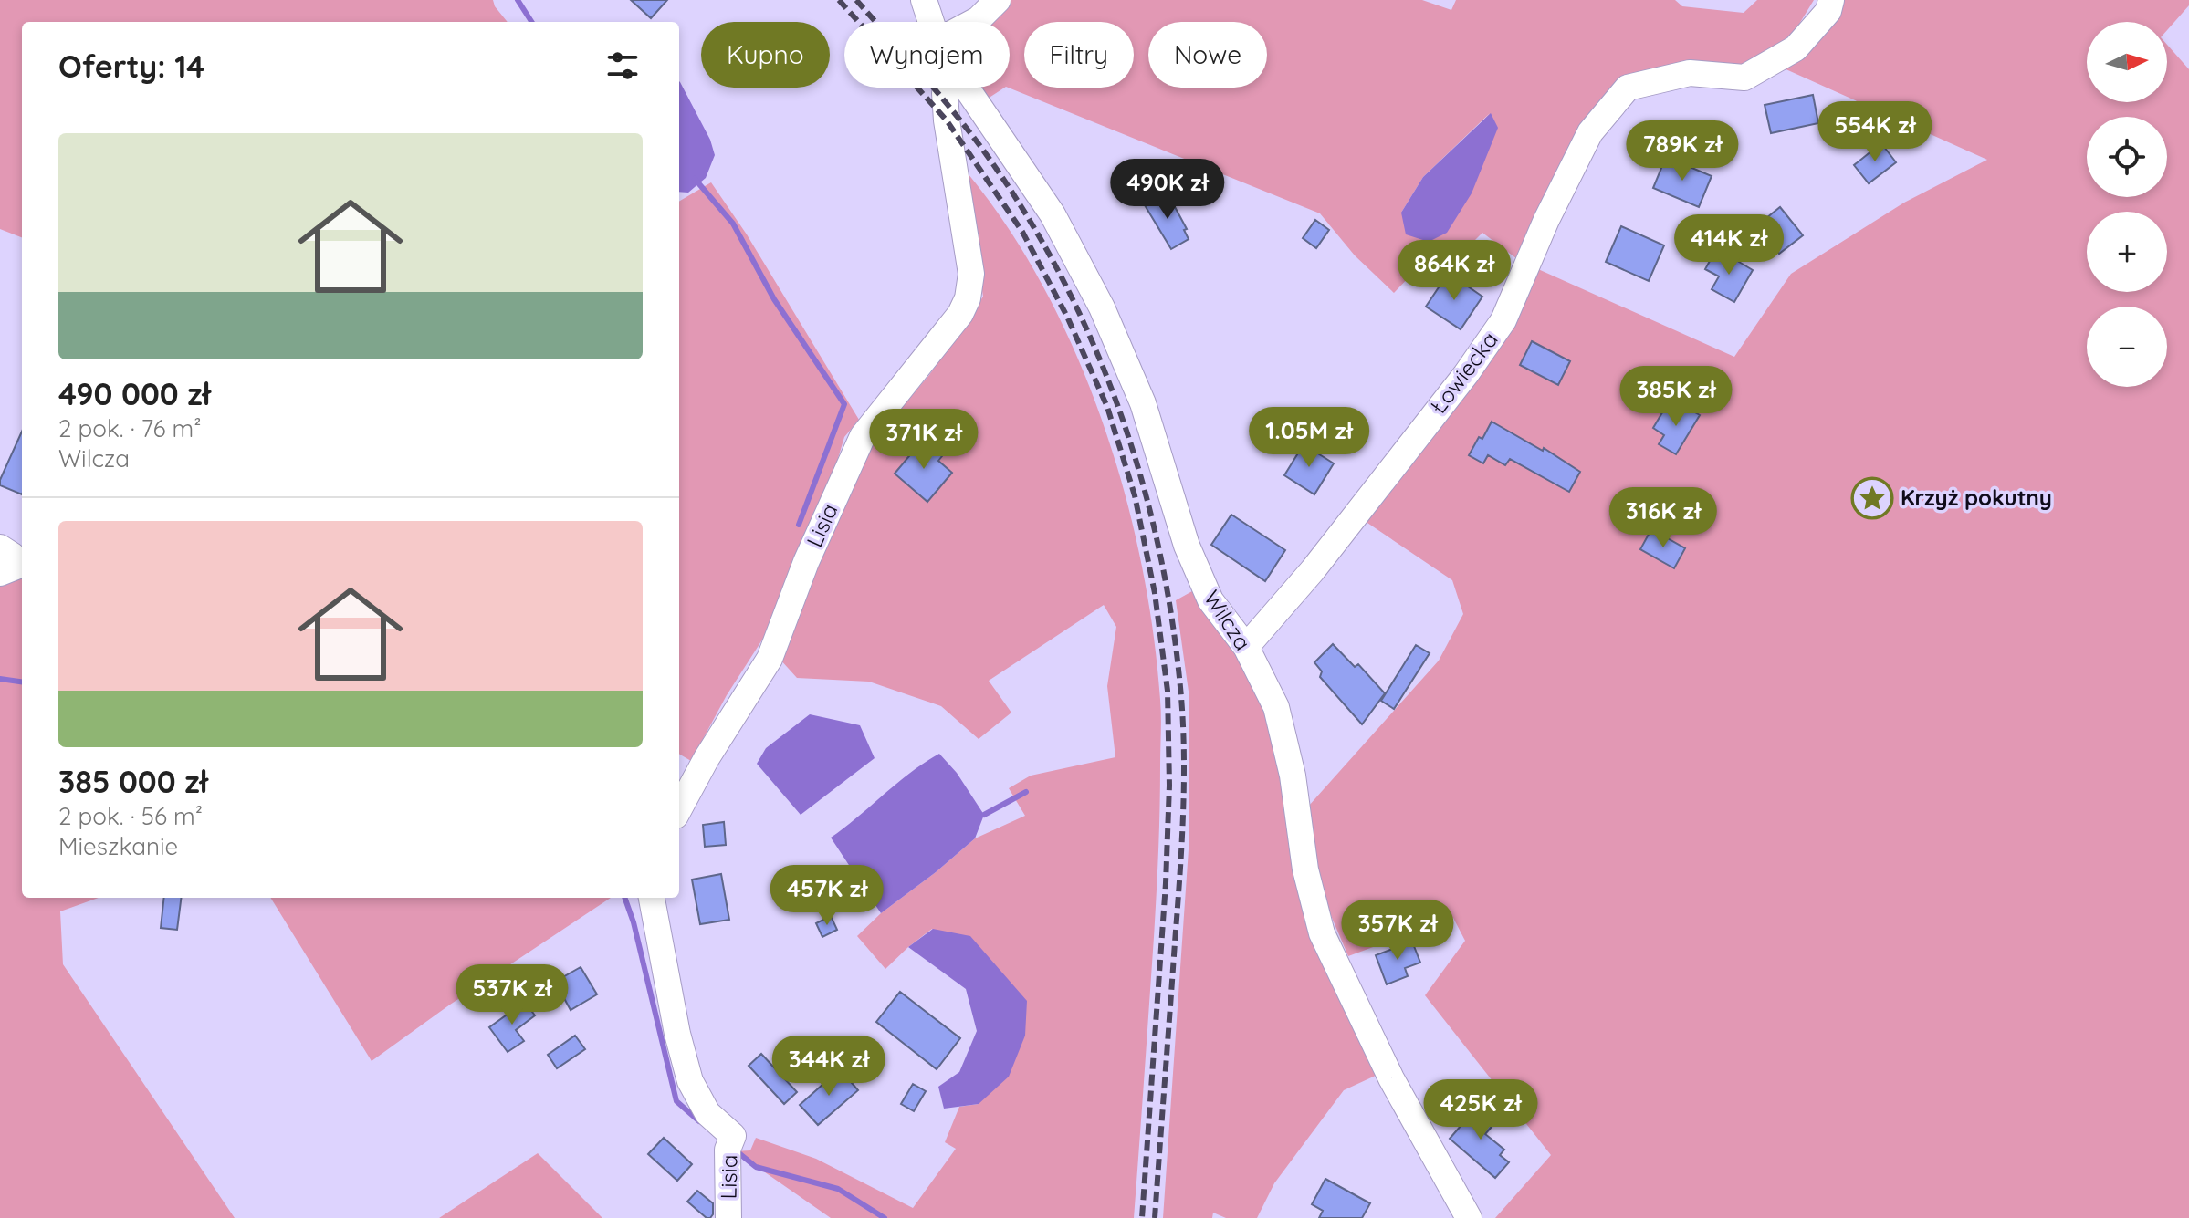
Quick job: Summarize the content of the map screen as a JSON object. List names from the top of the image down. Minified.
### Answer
{"streets":{"street":["Łowiecka","Lisia","Wilcza"]},"crossings":[["Łowiecka","Wilcza"]],"places":{"place":["Krzyż pokutny"]},"north":"right","page":{"map_buttons":["+","−"],"chip":["Kupno","Wynajem","Filtry","Nowe"],"heading":"Oferty: 14","price":["554K zł","789K zł","490K zł","414K zł","864K zł","385K zł","1.05M zł","371K zł","316K zł","457K zł","357K zł","537K zł","344K zł","425K zł"],"list":[{"name":"490 000 zł","note":"2 pok. · 76 m² · Wilcza"},{"name":"385 000 zł","note":"2 pok. · 56 m² · Mieszkanie"}]}}
